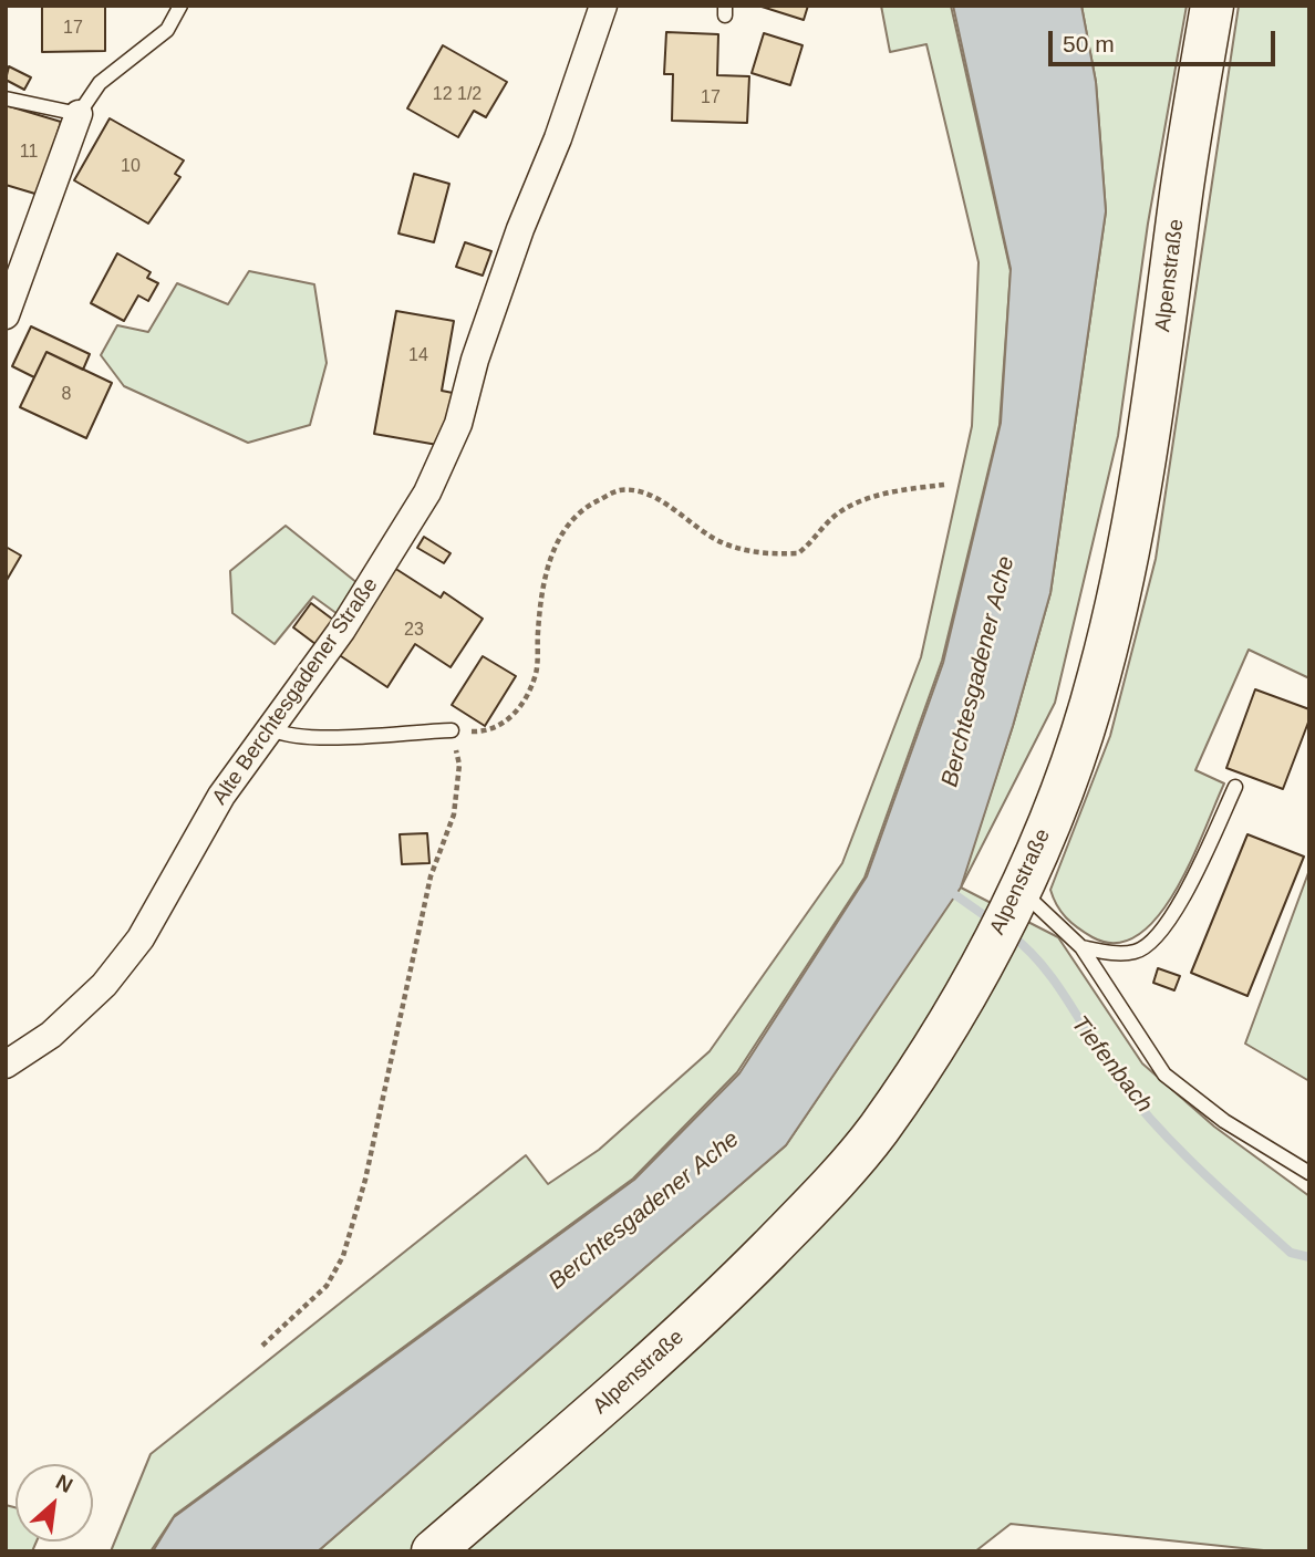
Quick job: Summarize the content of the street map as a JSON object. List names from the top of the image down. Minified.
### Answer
{"streets":{"main road":["Alpenstraße"],"street":["Alte Berchtesgadener Straße"]},"water":["Berchtesgadener Ache","Tiefenbach"],"house_numbers":["17","12 1/2","17","11","10","14","8","23"],"scale_bar":"50 m","north":"top right"}
